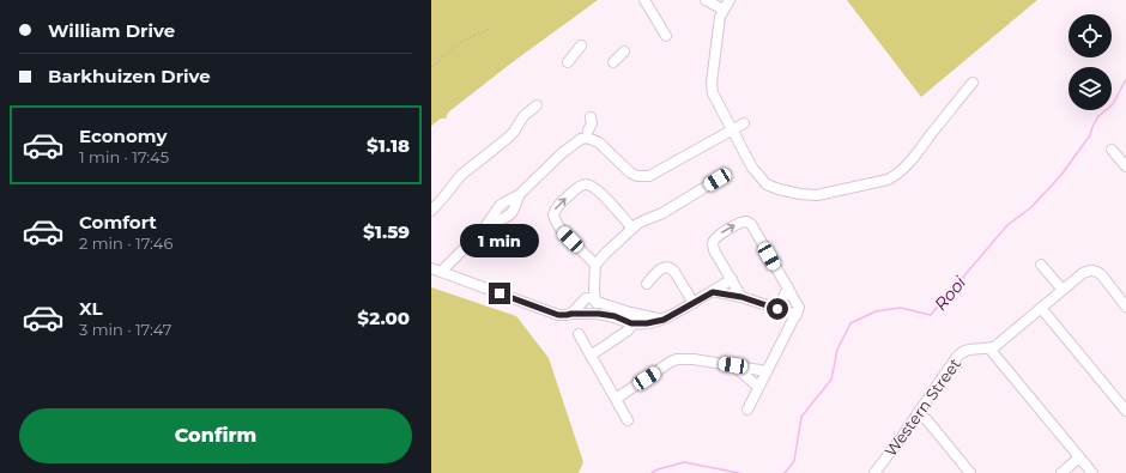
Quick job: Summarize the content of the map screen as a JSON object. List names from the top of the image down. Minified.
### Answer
{"streets":{"street":["Western Street"]},"water":["Rooi"],"page":{"banner":["William Drive","Barkhuizen Drive"],"list":[{"name":"Economy","note":"1 min · 17:45","value":"$1.18"},{"name":"Comfort","note":"2 min · 17:46","value":"$1.59"},{"name":"XL","note":"3 min · 17:47","value":"$2.00"}],"bubble":"1 min","buttons":"Confirm"}}
